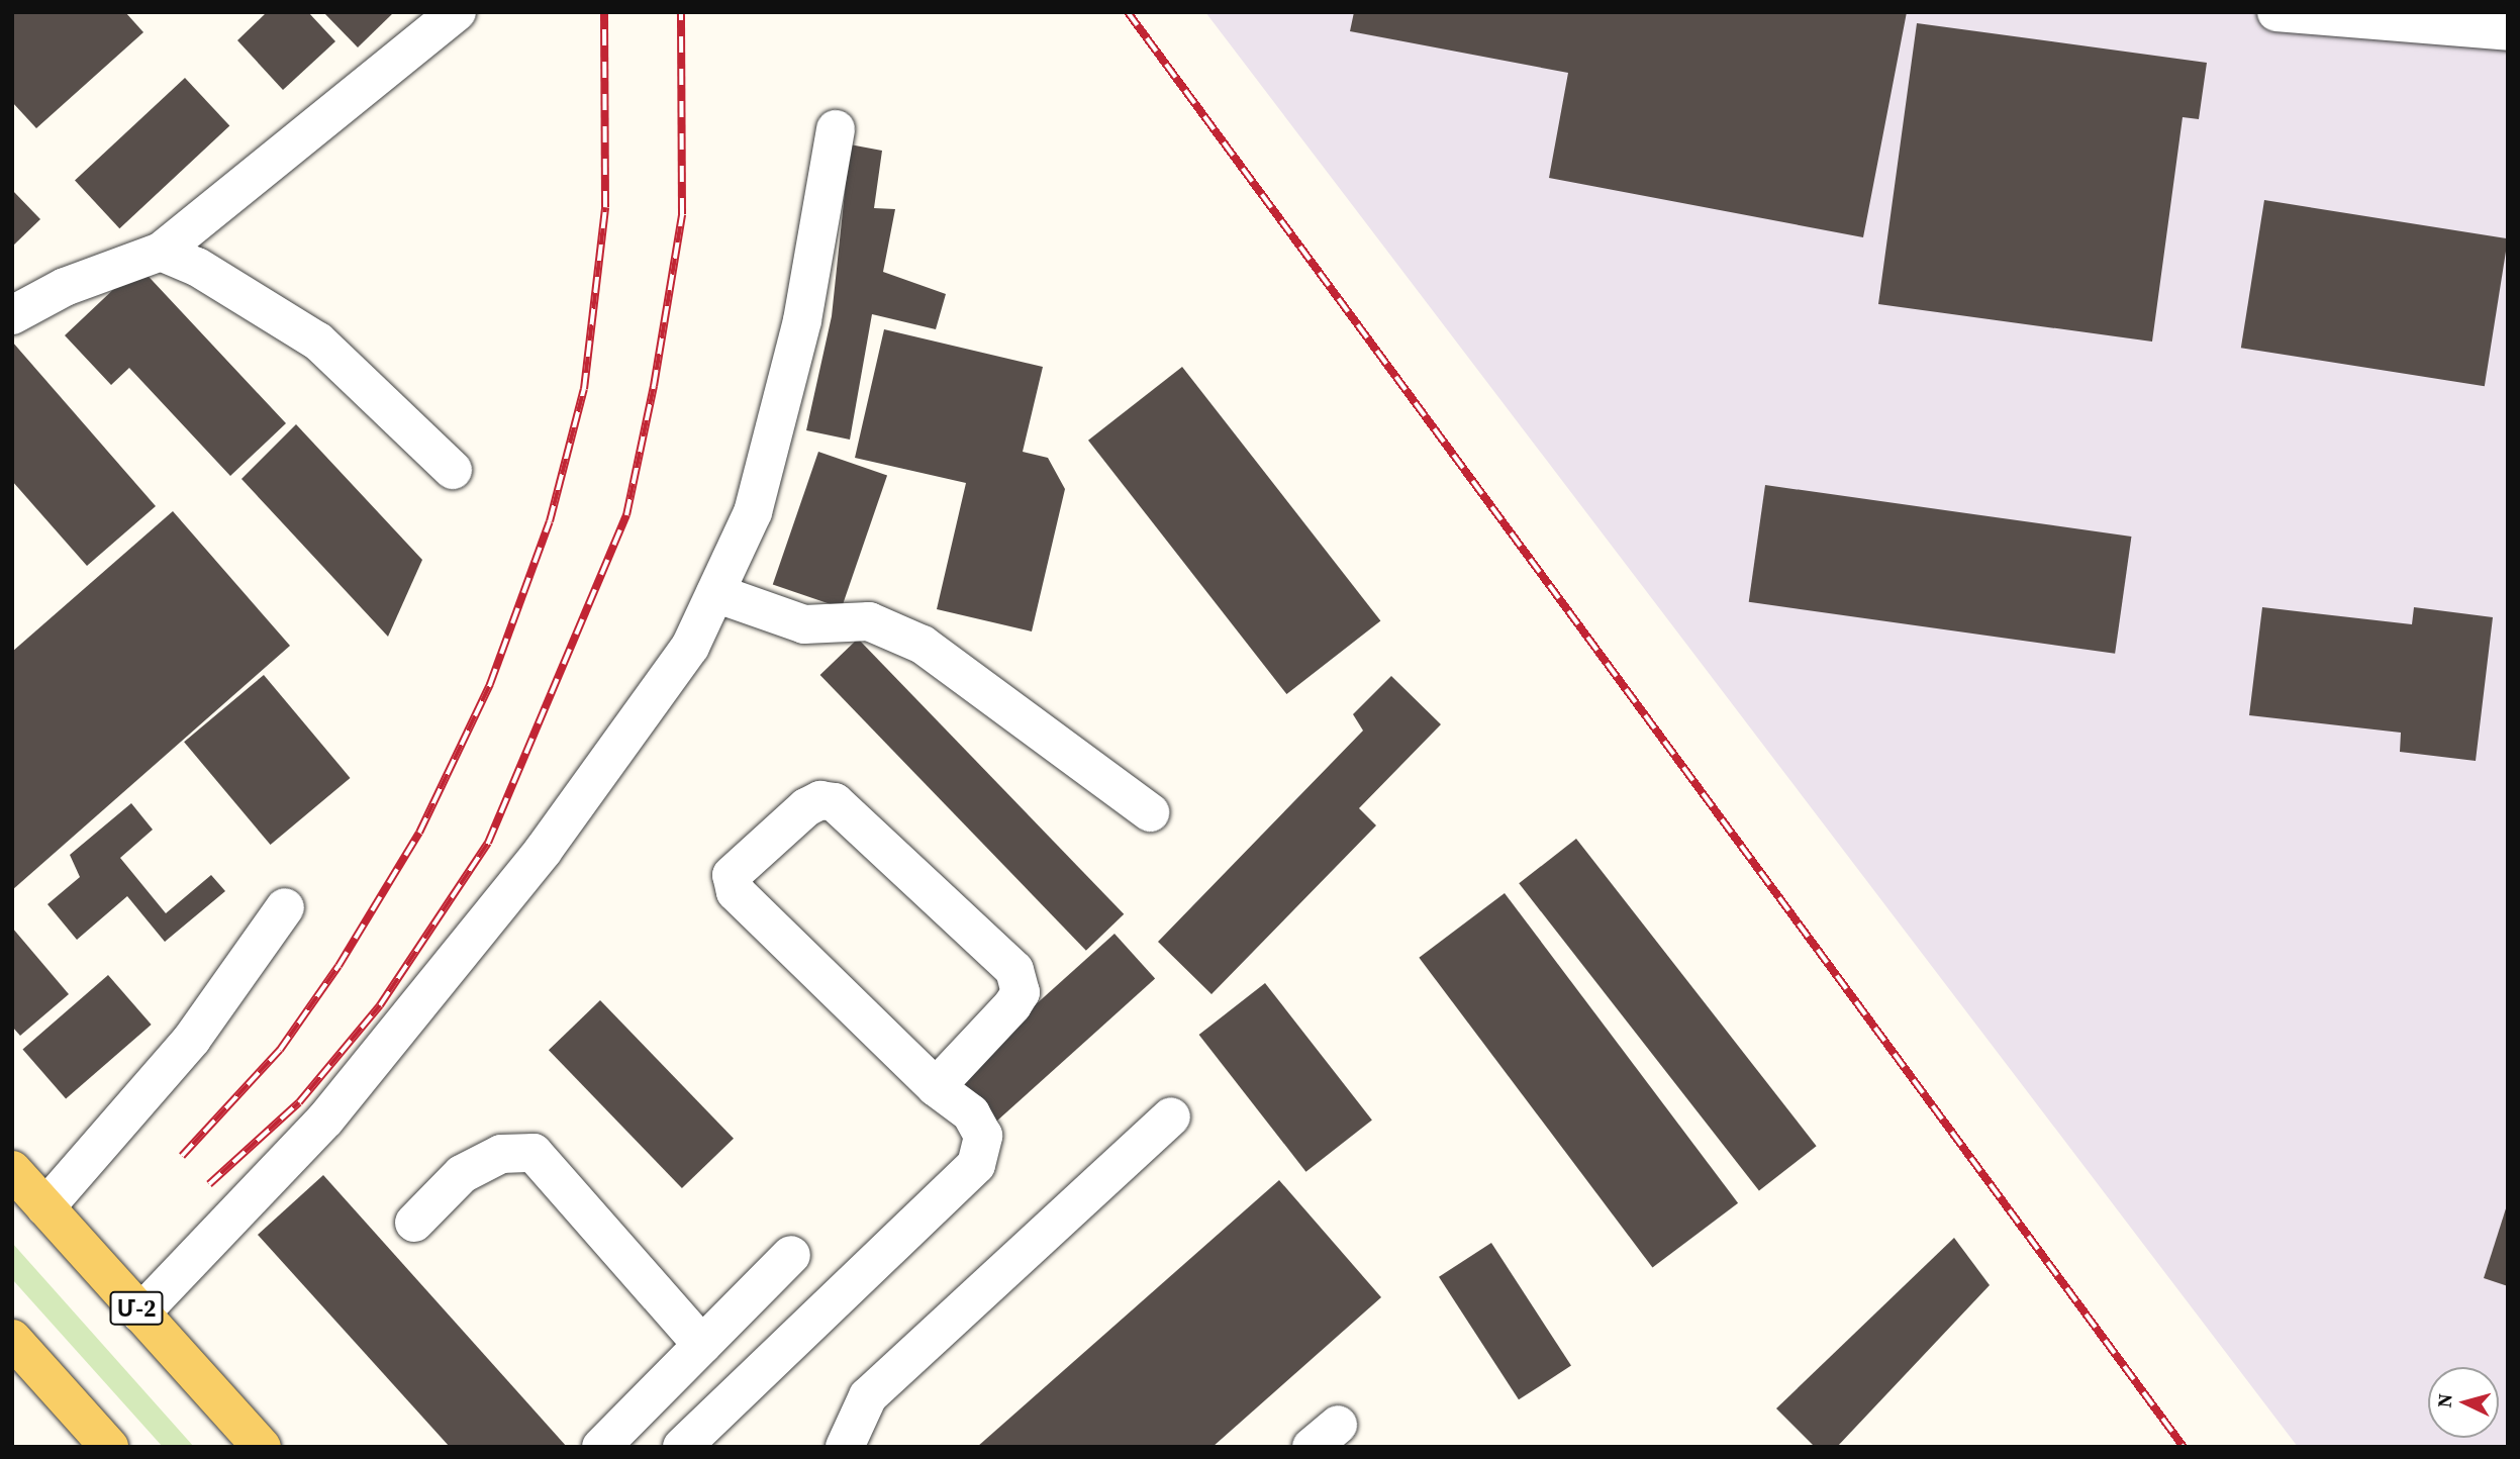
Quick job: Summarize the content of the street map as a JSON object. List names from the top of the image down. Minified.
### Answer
{"streets":{"main road":["Մ-2"]},"north":"left"}
